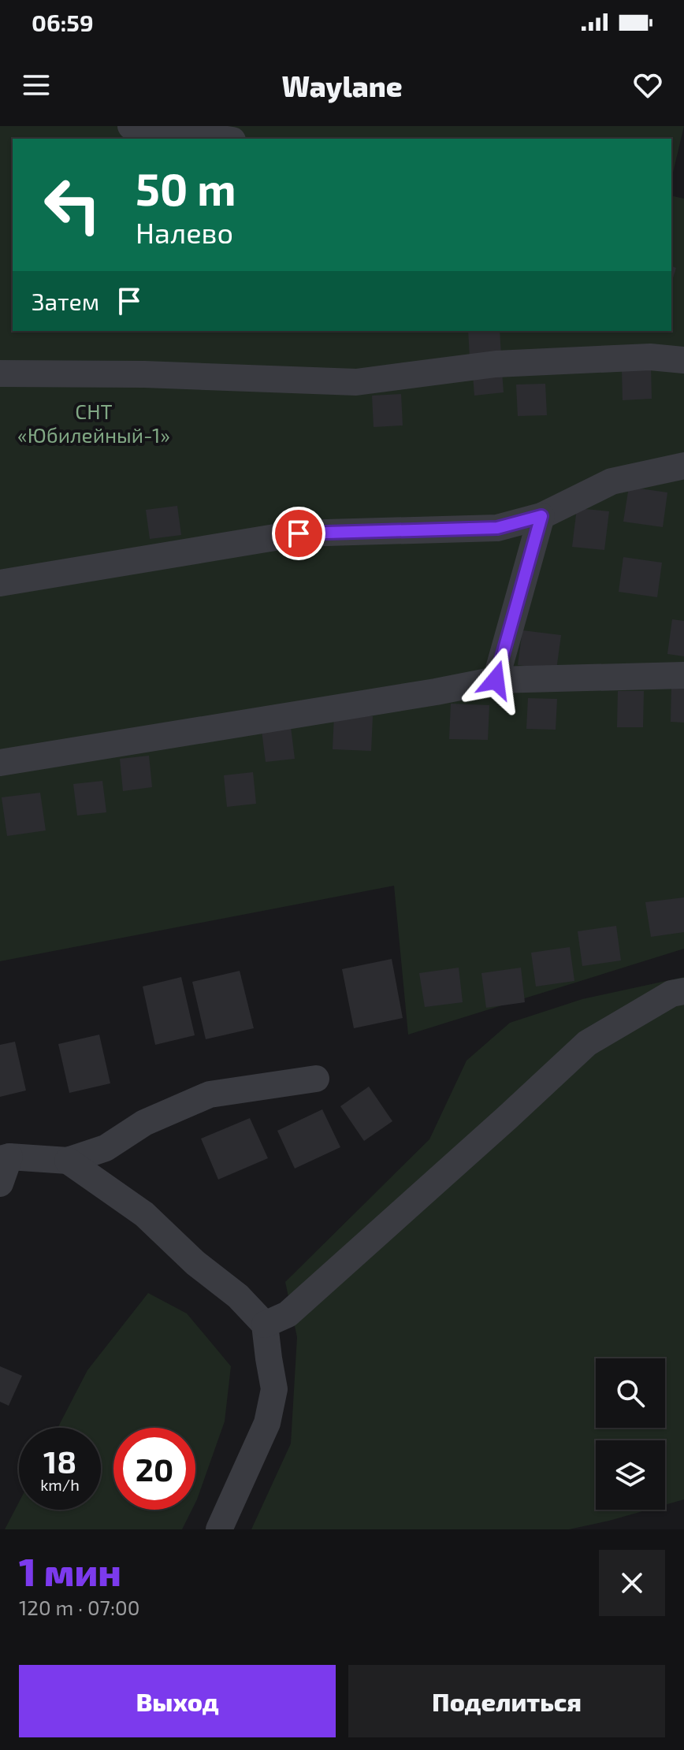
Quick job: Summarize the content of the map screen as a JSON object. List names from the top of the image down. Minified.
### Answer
{"parks":["СНТ «Юбилейный-1»"],"page":{"status":"06:59","header":"Waylane","turn":["50 m","Налево"],"then":"Затем","speed":"18 km/h","limit":"20","heading":["1 мин","120 m · 07:00"],"buttons":["Выход","Поделиться"]}}
